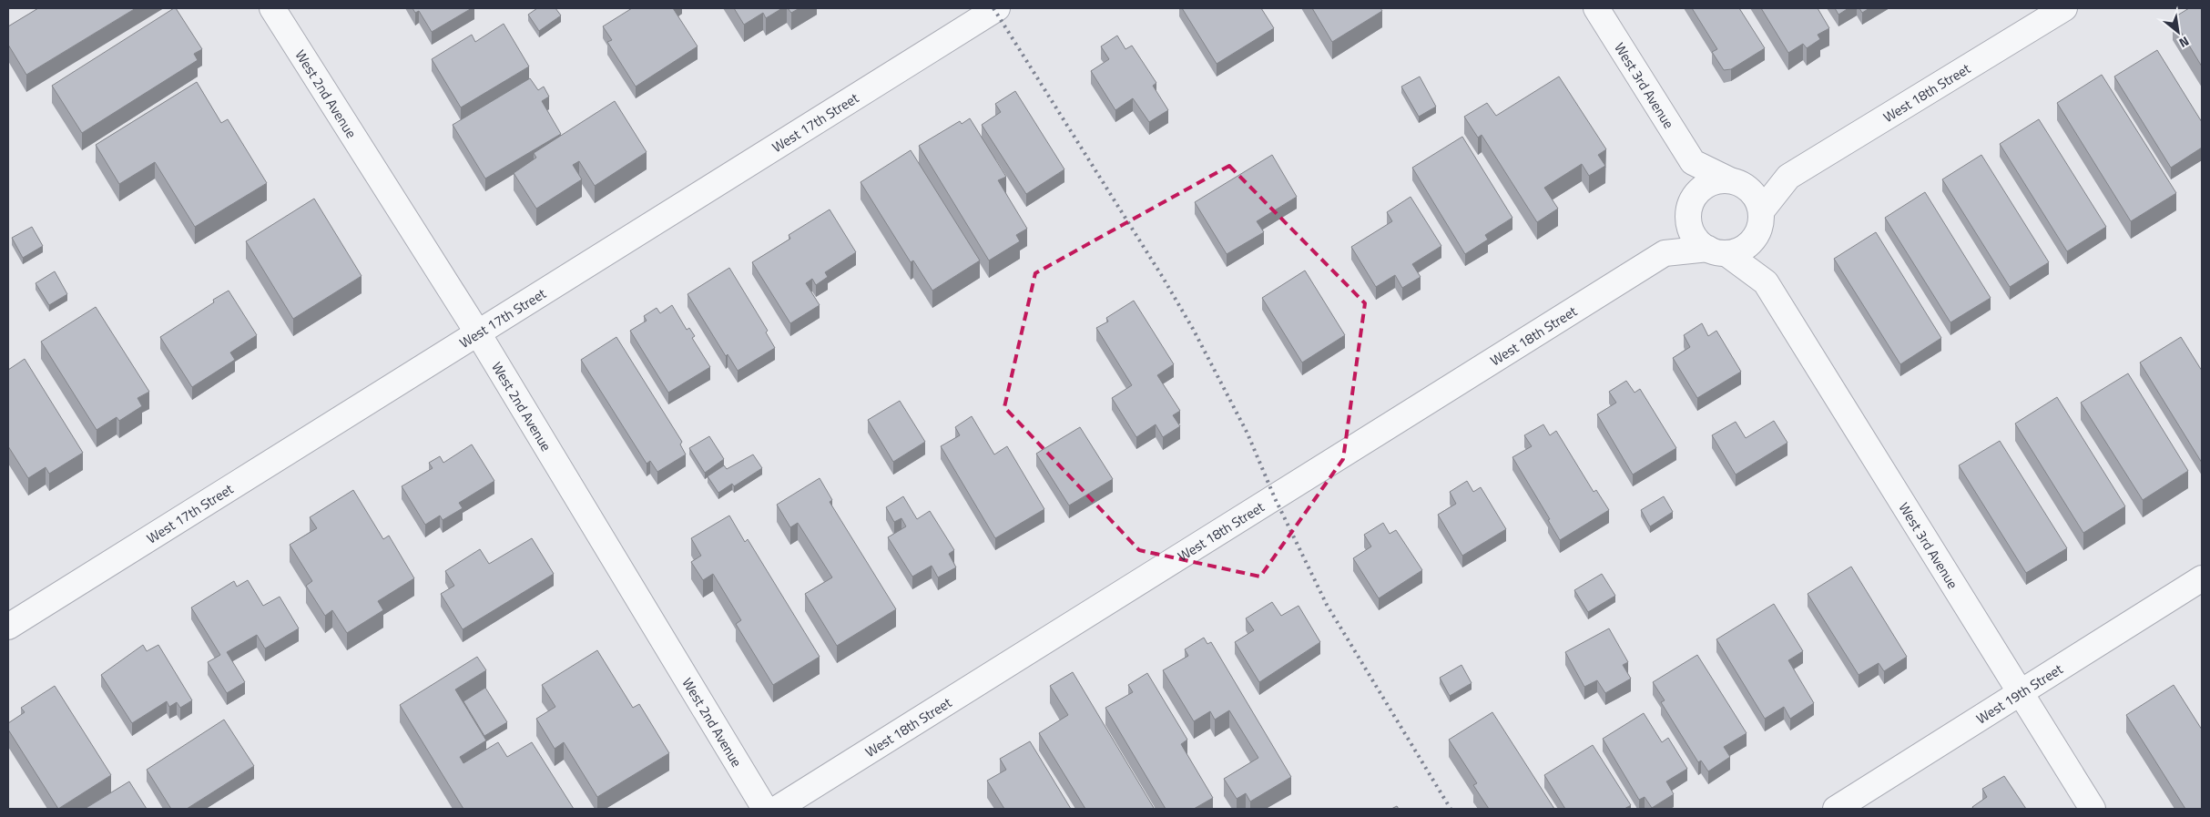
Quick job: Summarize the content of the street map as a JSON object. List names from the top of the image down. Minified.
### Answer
{"streets":{"street":["West 3rd Avenue","West 18th Street","West 2nd Avenue","West 17th Street","West 19th Street"]},"crossings":[["West 3rd Avenue","West 18th Street"],["West 3rd Avenue","West 19th Street"],["West 2nd Avenue","West 17th Street"]],"north":"bottom right"}
